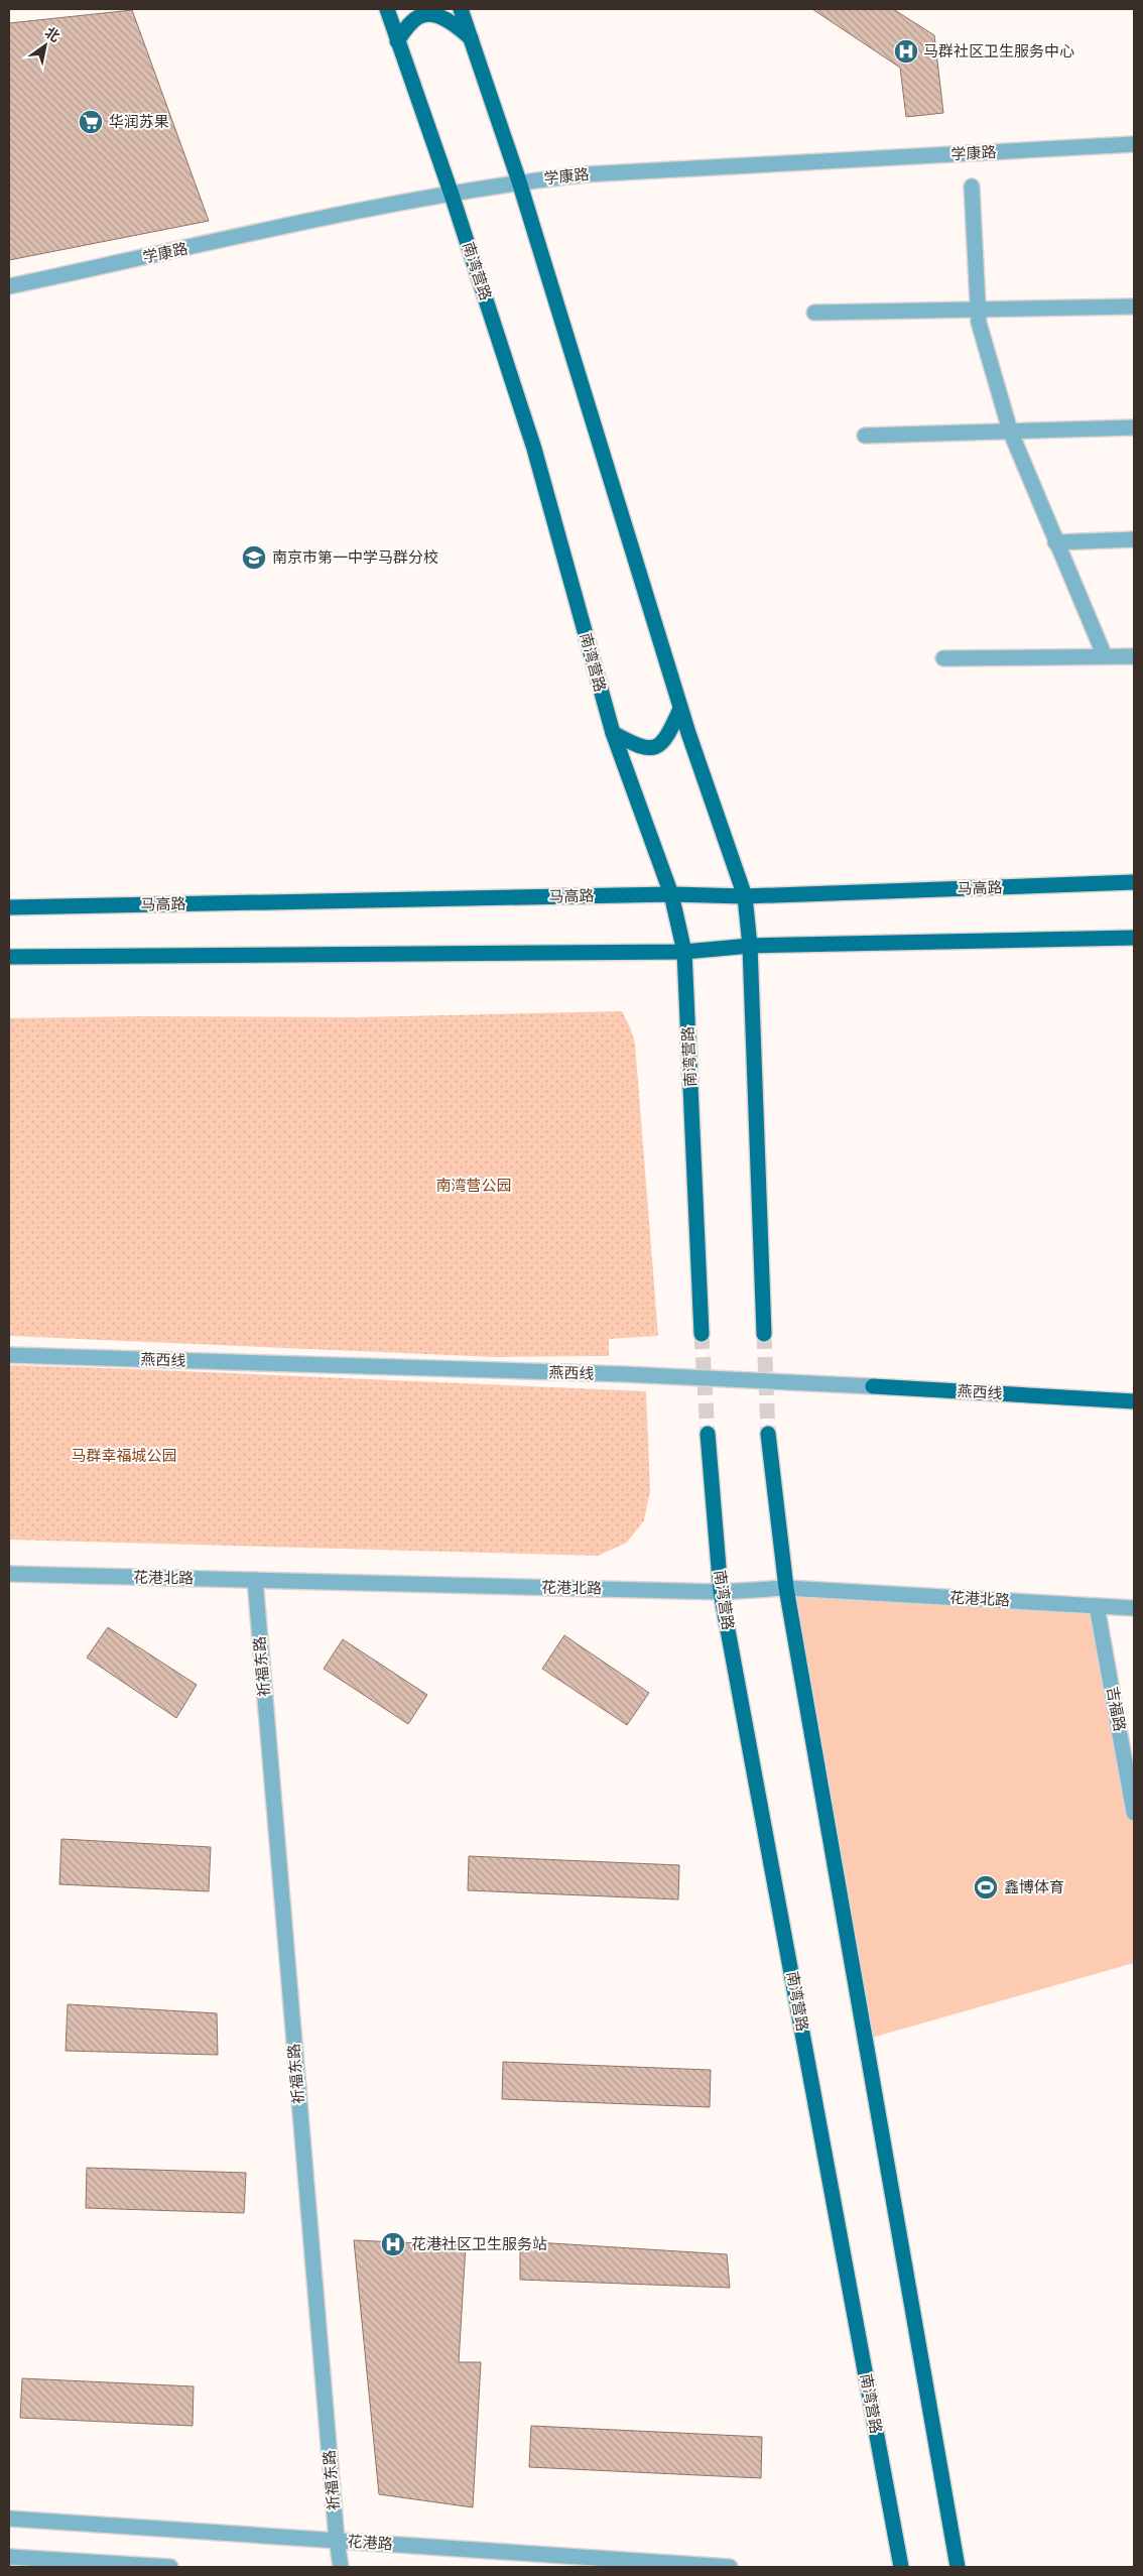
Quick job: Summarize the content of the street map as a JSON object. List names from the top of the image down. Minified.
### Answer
{"streets":{"main road":["南湾营路","马高路","燕西线"],"street":["学康路","花港北路","祈福东路","吉福路","花港路"]},"crossings":[["学康路","南湾营路"],["南湾营路","马高路"],["南湾营路","花港北路"],["花港北路","祈福东路"],["花港北路","吉福路"],["祈福东路","花港路"]],"parks":["南湾营公园","马群幸福城公园"],"places":{"hospital":["马群社区卫生服务中心","花港社区卫生服务站"],"supermarket":["华润苏果"],"school or university":["南京市第一中学马群分校"],"sports":["鑫博体育"]},"north":"top right"}
